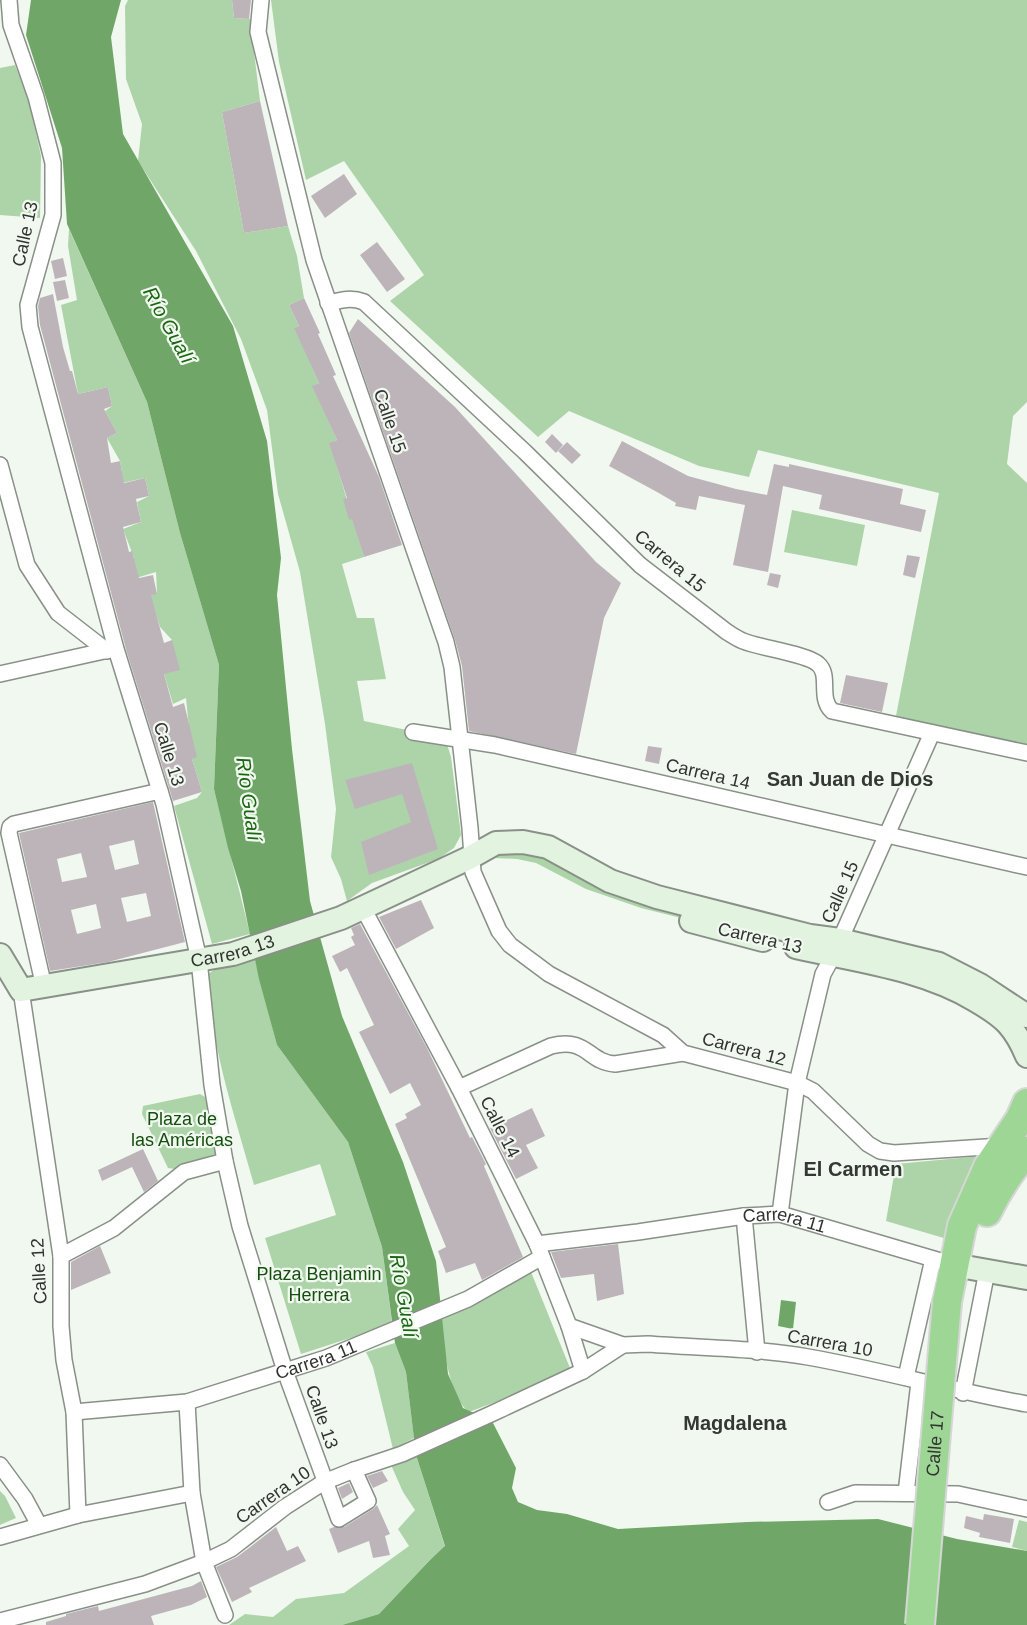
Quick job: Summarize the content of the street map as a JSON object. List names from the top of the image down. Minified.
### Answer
{"streets":{"highway":["Calle 17"],"street":["Calle 13","Calle 15","Carrera 15","Carrera 14","Carrera 13","Carrera 12","Calle 14","Carrera 11","Calle 12","Carrera 10"]},"crossings":[["Calle 13","Carrera 13"],["Calle 13","Carrera 11"],["Calle 13","Carrera 10"],["Calle 15","Carrera 15"],["Calle 15","Carrera 14"],["Calle 15","Carrera 13"],["Calle 15","Carrera 12"],["Calle 15","Carrera 11"],["Carrera 13","Carrera 12"],["Carrera 13","Calle 14"],["Carrera 13","Calle 12"],["Carrera 12","Calle 17"],["Calle 14","Carrera 11"],["Calle 14","Carrera 10"],["Carrera 11","Calle 12"],["Carrera 11","Calle 17"]],"districts":["San Juan de Dios","El Carmen","Magdalena"],"water":["Río Gualí"],"parks":["Plaza de las Américas","Plaza Benjamin Herrera"]}
